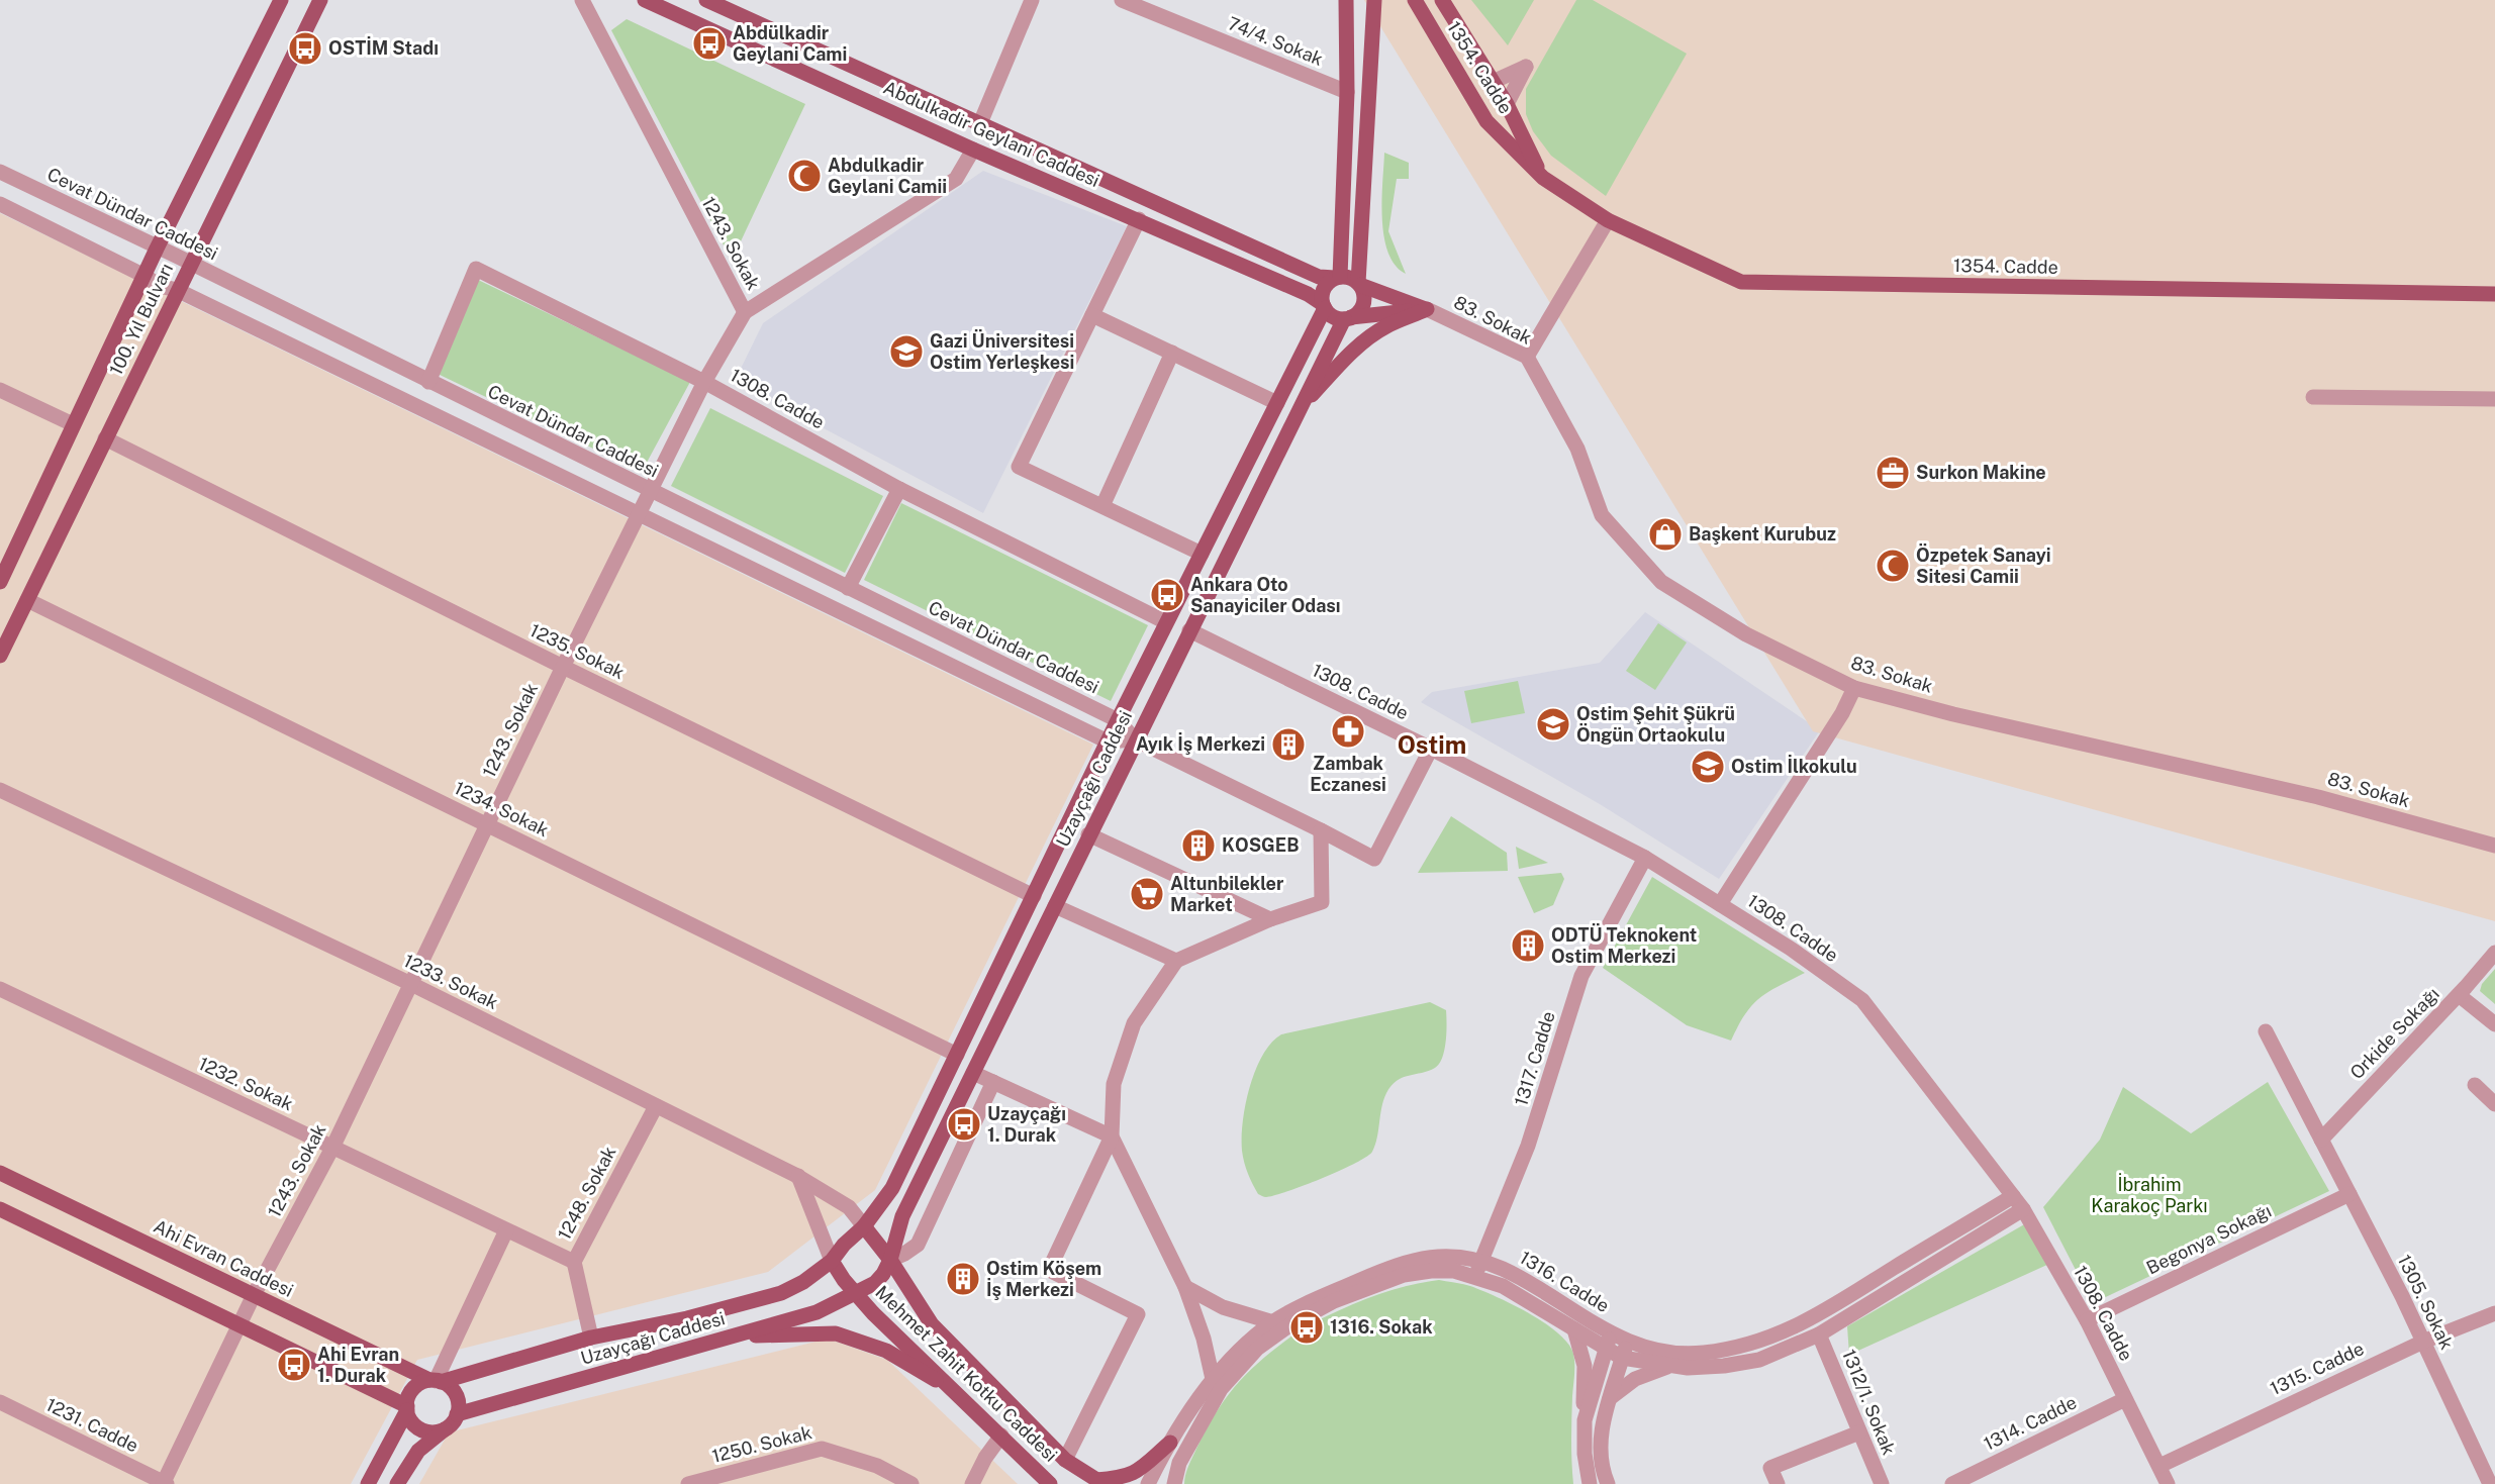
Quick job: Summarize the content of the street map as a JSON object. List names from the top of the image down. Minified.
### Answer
{"streets":{"main road":["1354. Cadde","Abdulkadir Geylani Caddesi","100. Yıl Bulvarı","Uzayçağı Caddesi","Ahi Evran Caddesi","Mehmet Zahit Kotku Caddesi"],"street":["74/4. Sokak","Cevat Dündar Caddesi","1243. Sokak","83. Sokak","1308. Cadde","1235. Sokak","1234. Sokak","1233. Sokak","Orkide Sokağı","1317. Cadde","1232. Sokak","1248. Sokak","Begonya Sokağı","1316. Cadde","1305. Sokak","1315. Cadde","1312/1. Sokak","1314. Cadde","1231. Cadde","1250. Sokak"]},"crossings":[["Abdulkadir Geylani Caddesi","Uzayçağı Caddesi"],["Cevat Dündar Caddesi","1243. Sokak"],["Cevat Dündar Caddesi","100. Yıl Bulvarı"],["Cevat Dündar Caddesi","1308. Cadde"],["Cevat Dündar Caddesi","Uzayçağı Caddesi"],["1243. Sokak","1308. Cadde"],["1243. Sokak","1235. Sokak"],["1243. Sokak","1234. Sokak"],["1243. Sokak","1233. Sokak"],["1243. Sokak","1232. Sokak"],["1243. Sokak","Ahi Evran Caddesi"],["1243. Sokak","1231. Cadde"],["100. Yıl Bulvarı","1235. Sokak"],["100. Yıl Bulvarı","1234. Sokak"],["1308. Cadde","Uzayçağı Caddesi"],["1308. Cadde","1317. Cadde"],["1308. Cadde","Begonya Sokağı"],["1308. Cadde","1316. Cadde"],["1308. Cadde","1315. Cadde"],["1308. Cadde","1314. Cadde"],["1235. Sokak","Uzayçağı Caddesi"],["Uzayçağı Caddesi","1234. Sokak"],["Uzayçağı Caddesi","1233. Sokak"],["Uzayçağı Caddesi","1248. Sokak"],["Uzayçağı Caddesi","Ahi Evran Caddesi"],["Uzayçağı Caddesi","Mehmet Zahit Kotku Caddesi"],["1233. Sokak","1248. Sokak"],["1233. Sokak","Mehmet Zahit Kotku Caddesi"],["Orkide Sokağı","1305. Sokak"],["1317. Cadde","1316. Cadde"],["1232. Sokak","1248. Sokak"],["Begonya Sokağı","1305. Sokak"],["1316. Cadde","1312/1. Sokak"],["1305. Sokak","1315. Cadde"]],"districts":["Ostim"],"parks":["İbrahim Karakoç Parkı"],"places":{"bus stop":["Abdülkadir Geylani Cami","OSTİM Stadı","Ankara Oto Sanayiciler Odası","Uzayçağı 1. Durak","1316. Sokak","Ahi Evran 1. Durak"],"mosque":["Abdulkadir Geylani Camii","Özpetek Sanayi Sitesi Camii"],"school or university":["Gazi Üniversitesi Ostim Yerleşkesi","Ostim Şehit Şükrü Öngün Ortaokulu","Ostim İlkokulu"],"office":["Surkon Makine"],"shop":["Başkent Kurubuz"],"pharmacy":["Zambak Eczanesi"],"building":["Ayık İş Merkezi","KOSGEB","ODTÜ Teknokent Ostim Merkezi","Ostim Köşem İş Merkezi"],"supermarket":["Altunbilekler Market"]}}
